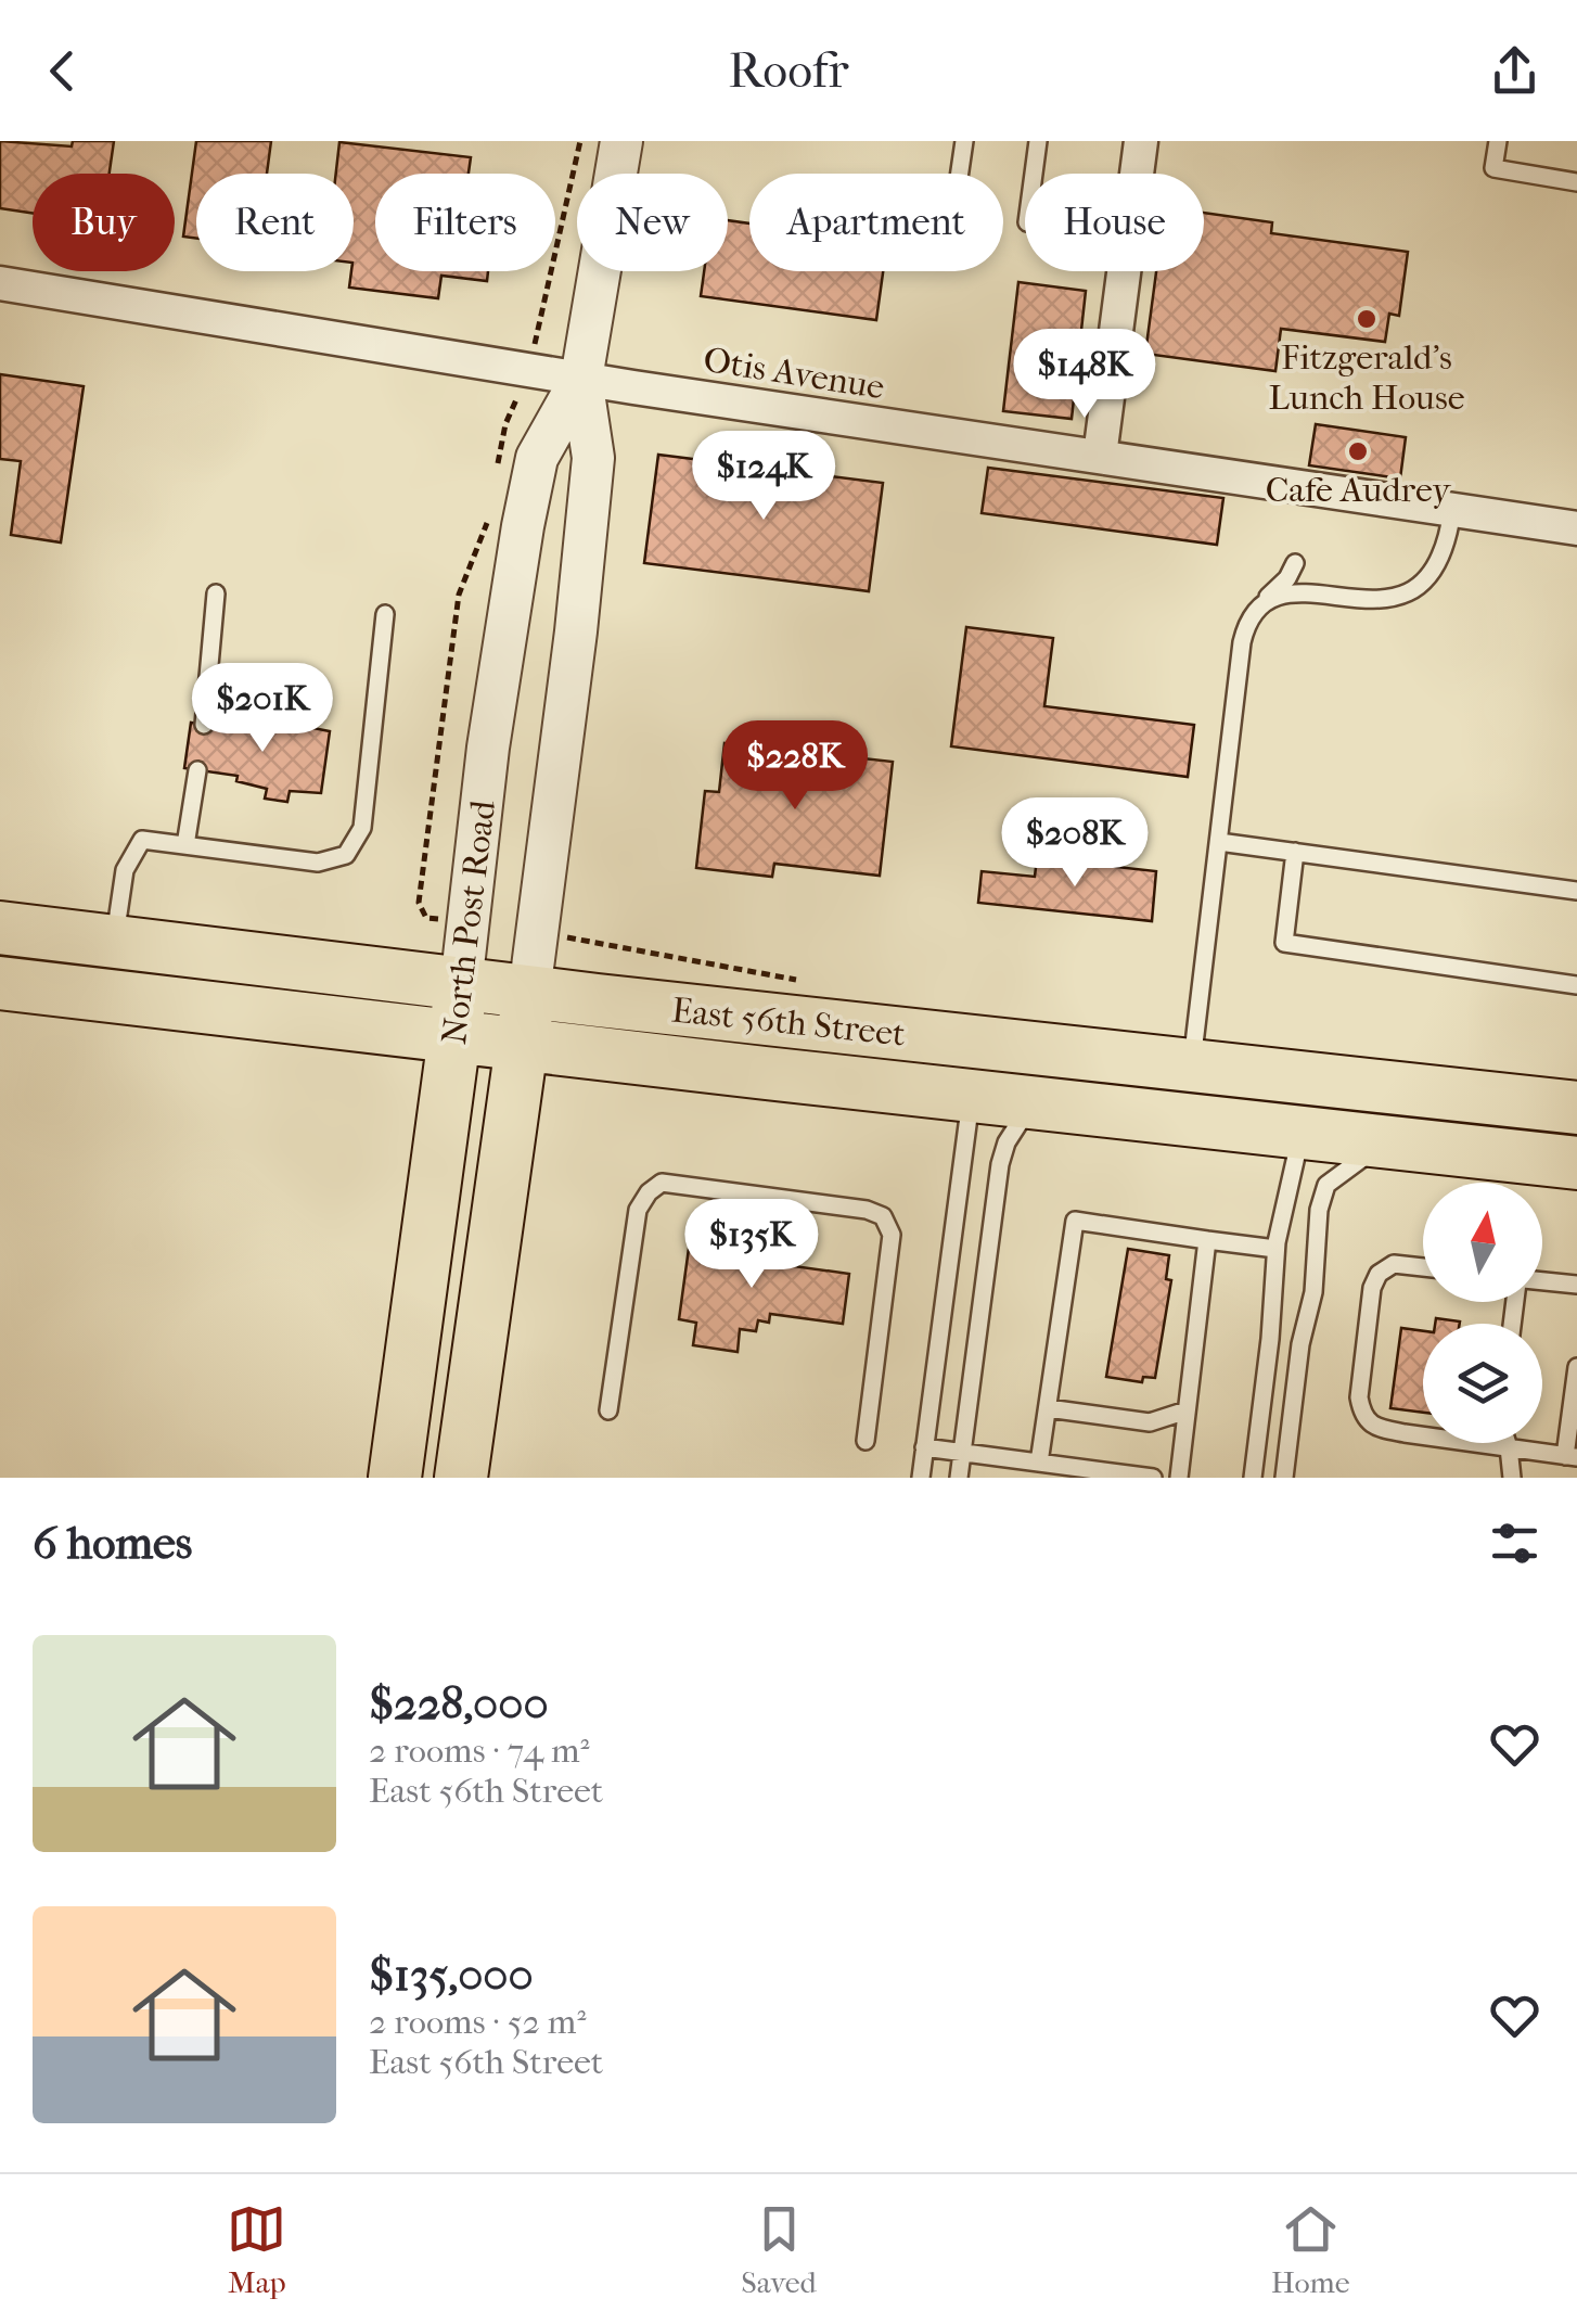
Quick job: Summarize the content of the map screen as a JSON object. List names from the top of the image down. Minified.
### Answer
{"streets":{"main road":["North Post Road","East 56th Street"],"street":["Otis Avenue"]},"crossings":[["Otis Avenue","North Post Road"],["North Post Road","East 56th Street"]],"places":["Fitzgerald's Lunch House","Cafe Audrey"],"north":"top","page":{"header":"Roofr","chip":["Buy","Rent","Filters","New","Apartment","House"],"price":["$148K","$124K","$201K","$228K","$208K","$135K"],"heading":"6 homes","list":[{"name":"$228,000","note":"2 rooms · 74 m² · East 56th Street"},{"name":"$135,000","note":"2 rooms · 52 m² · East 56th Street"}],"tabs":["Map","Saved","Home"]}}
